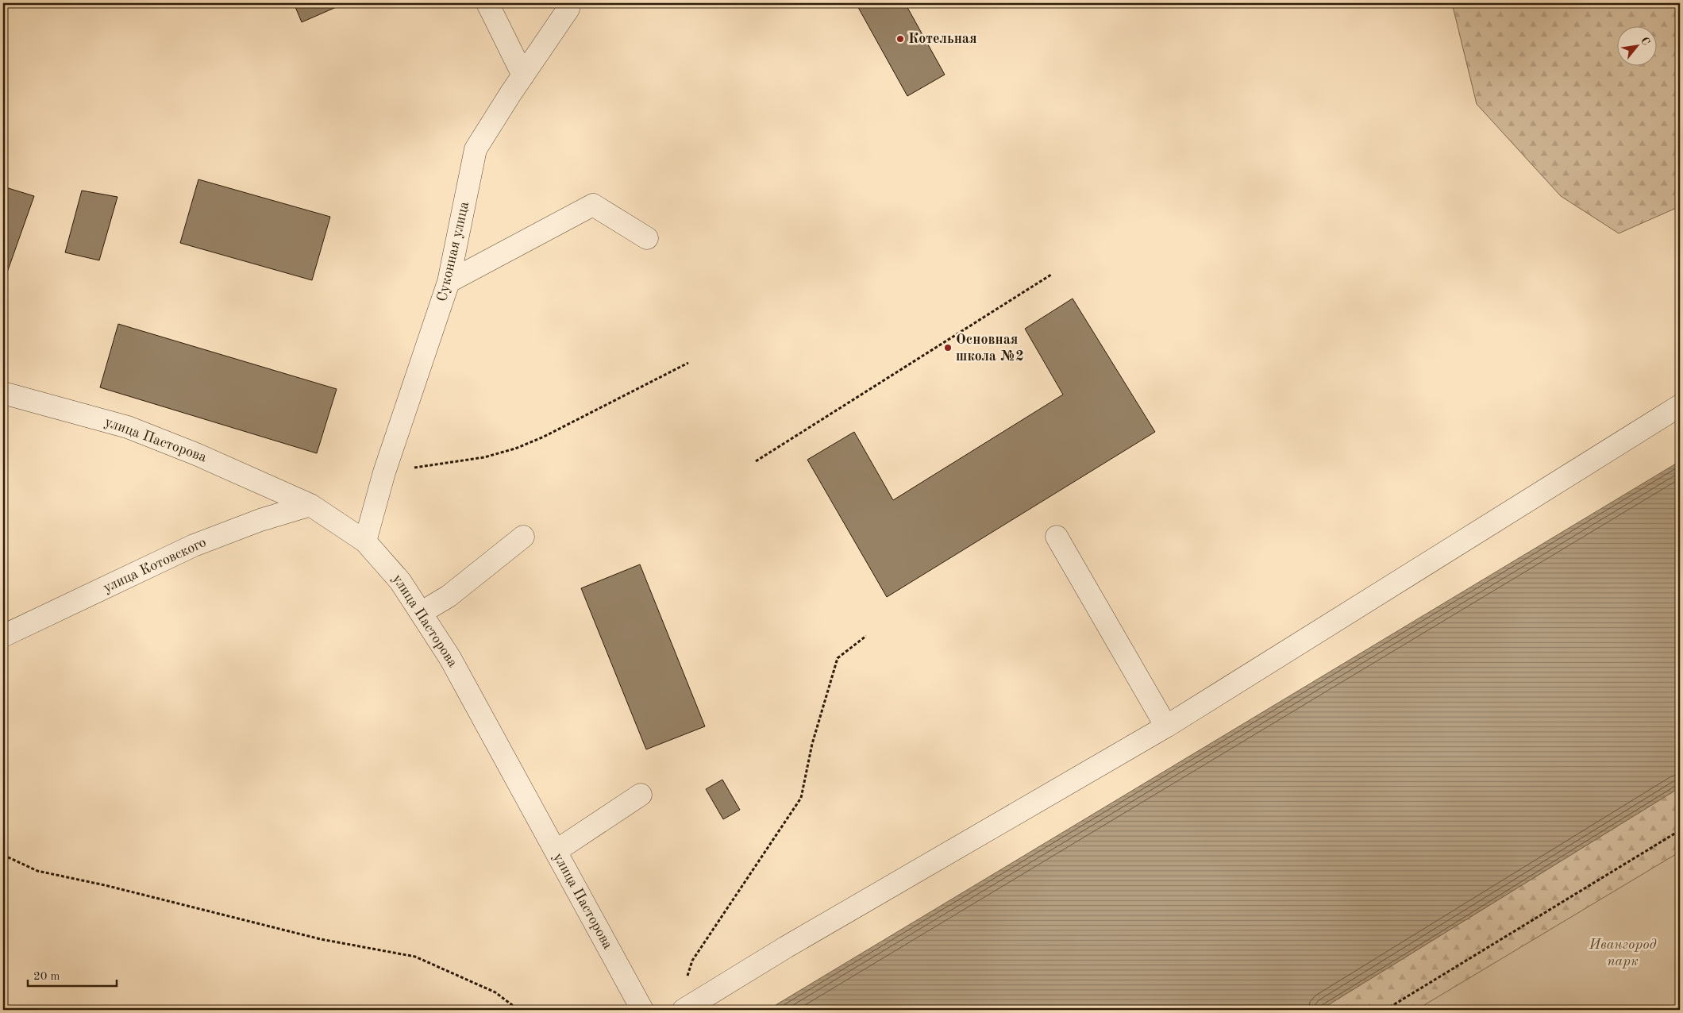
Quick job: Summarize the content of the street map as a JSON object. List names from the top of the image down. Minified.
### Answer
{"streets":{"street":["Суконная улица","улица Пасторова","улица Котовского"]},"crossings":[["Суконная улица","улица Пасторова"],["улица Пасторова","улица Котовского"]],"parks":["Ивангород парк"],"places":["Котельная","Основная школа №2"],"scale_bar":"20 m","north":"top right"}
